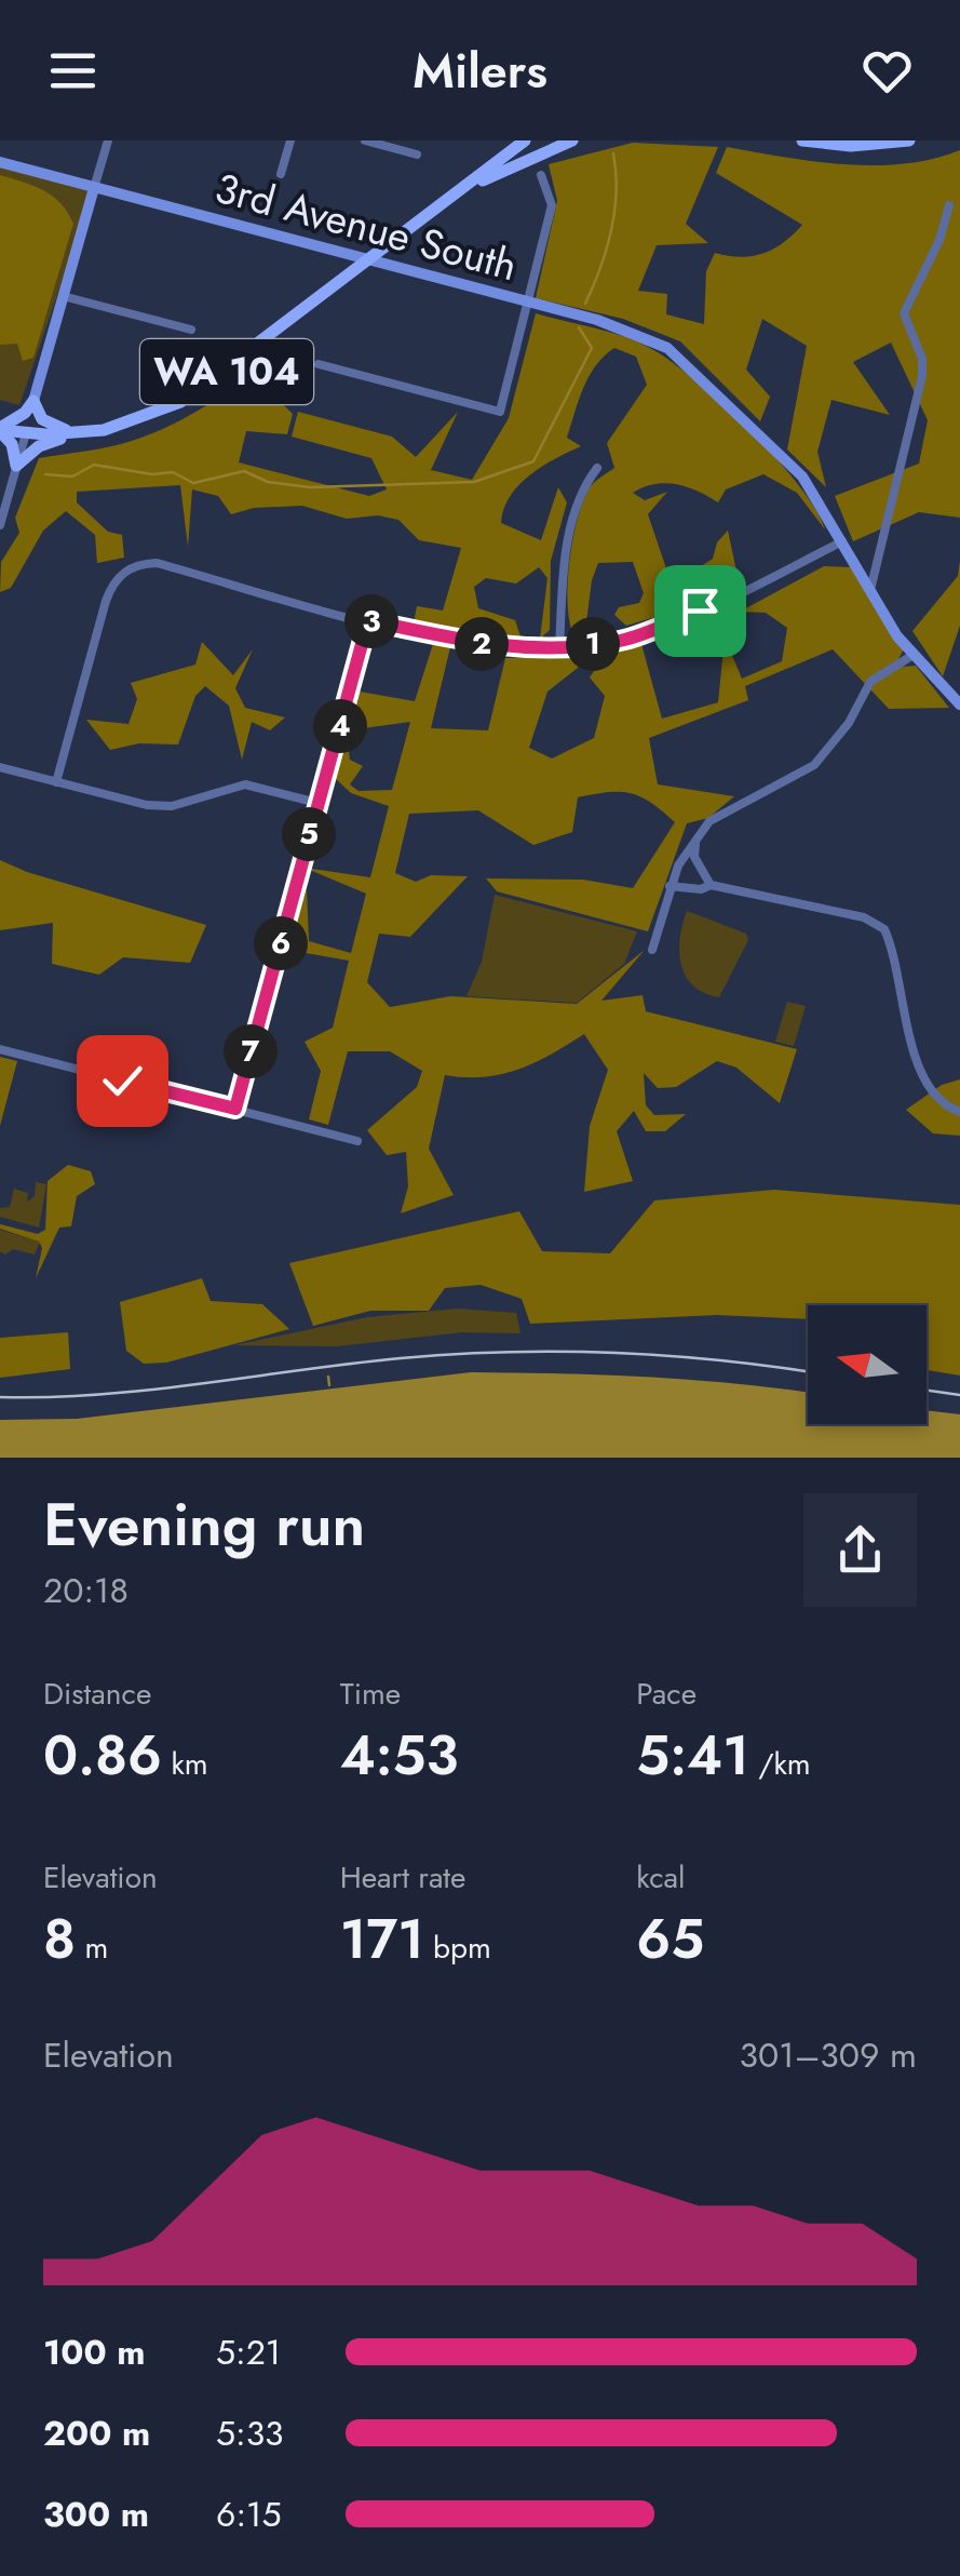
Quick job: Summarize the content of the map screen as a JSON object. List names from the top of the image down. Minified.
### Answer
{"streets":{"main road":["WA 104"],"street":["3rd Avenue South"]},"north":"left","page":{"header":"Milers","pins":["3","1","2","4","5","6","7"],"heading":["Evening run","20:18"],"stats":[["Distance","0.86 km"],["Time","4:53"],["Pace","5:41 /km"],["Elevation","8 m"],["Heart rate","171 bpm"],["kcal","65"]],"chart":["Elevation","301–309 m"],"list":[{"name":"100 m","note":"5:21"},{"name":"200 m","note":"5:33"},{"name":"300 m","note":"6:15"}]}}
